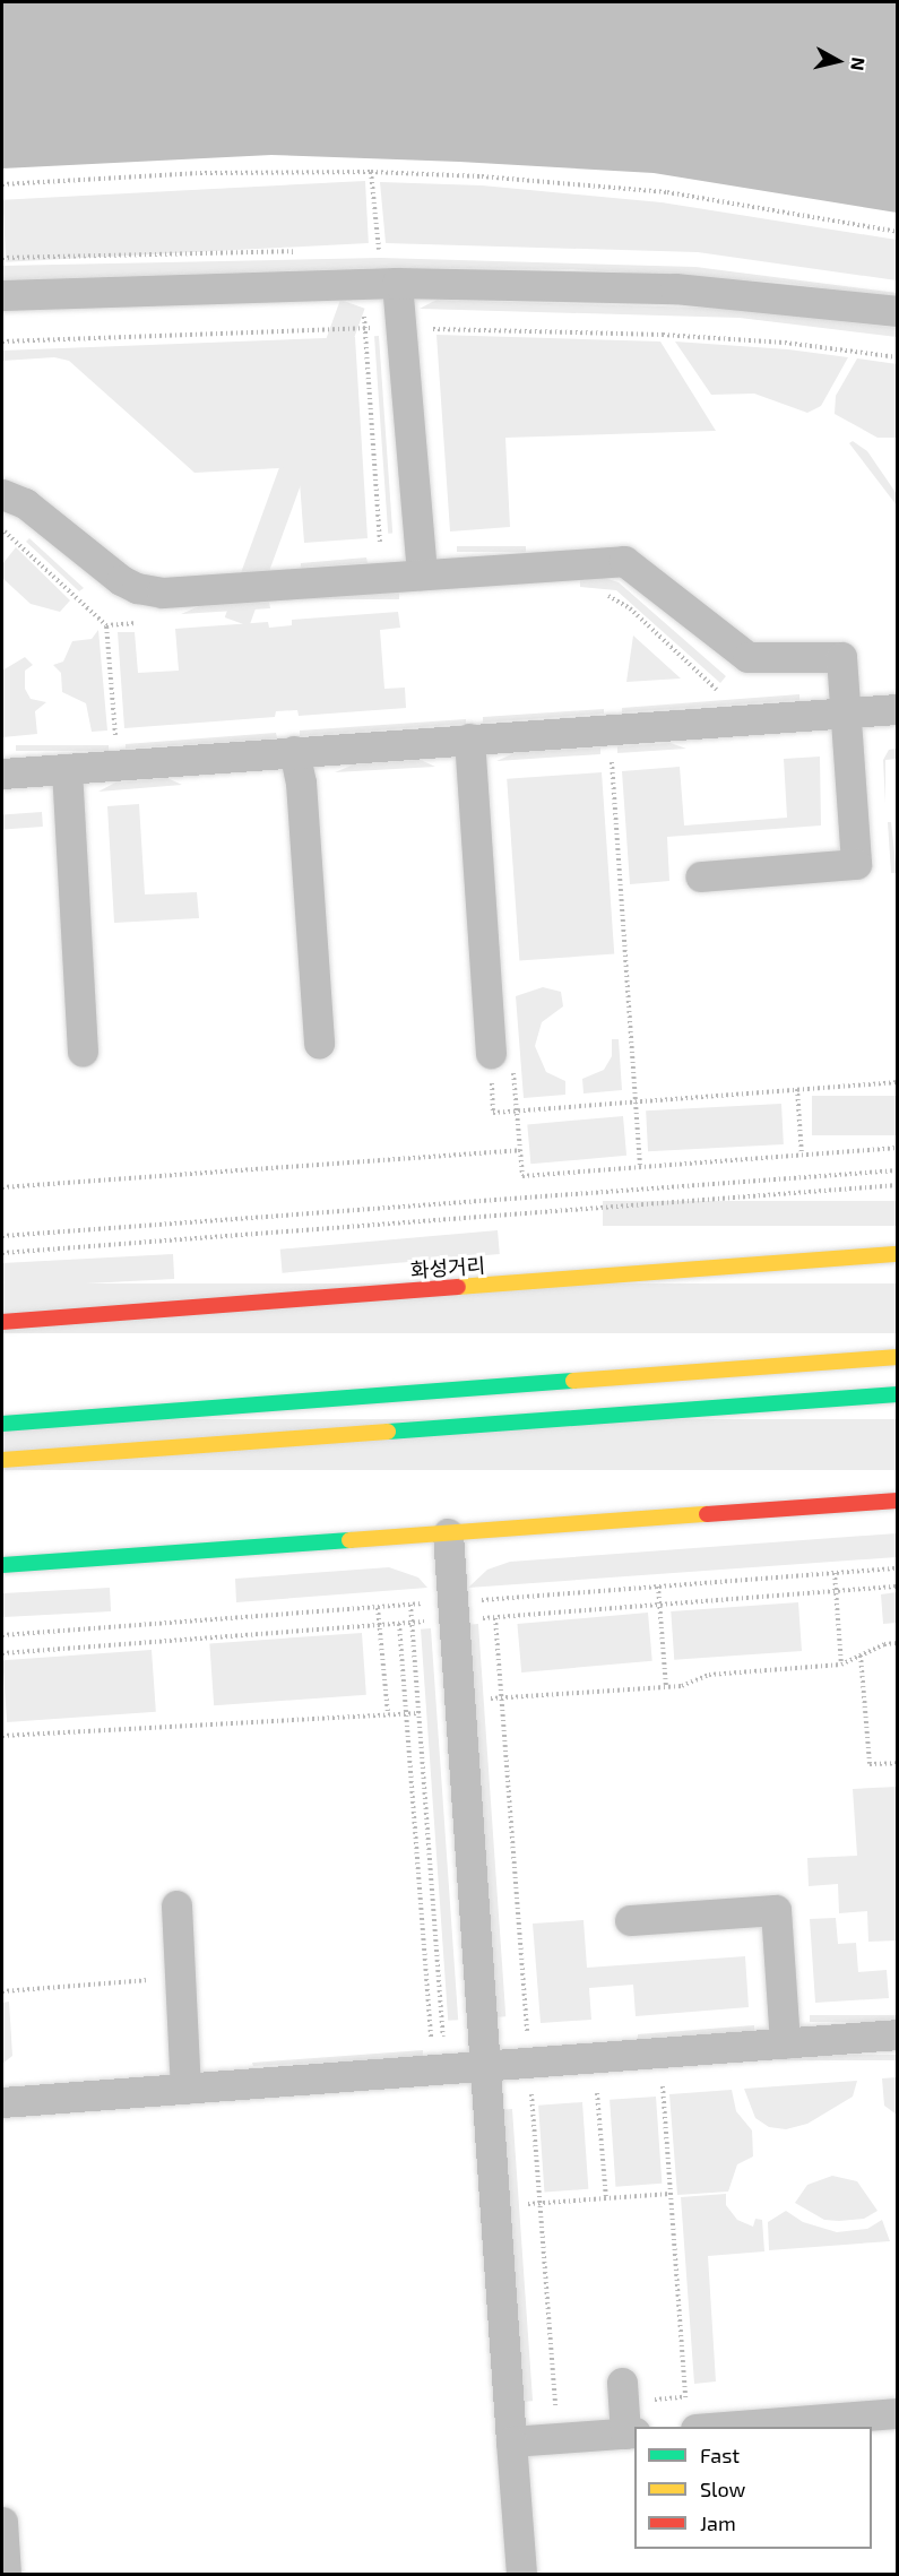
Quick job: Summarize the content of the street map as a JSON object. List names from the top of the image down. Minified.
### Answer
{"streets":{"main road":["화성거리"]},"legend":["Fast","Slow","Jam"],"north":"right"}
